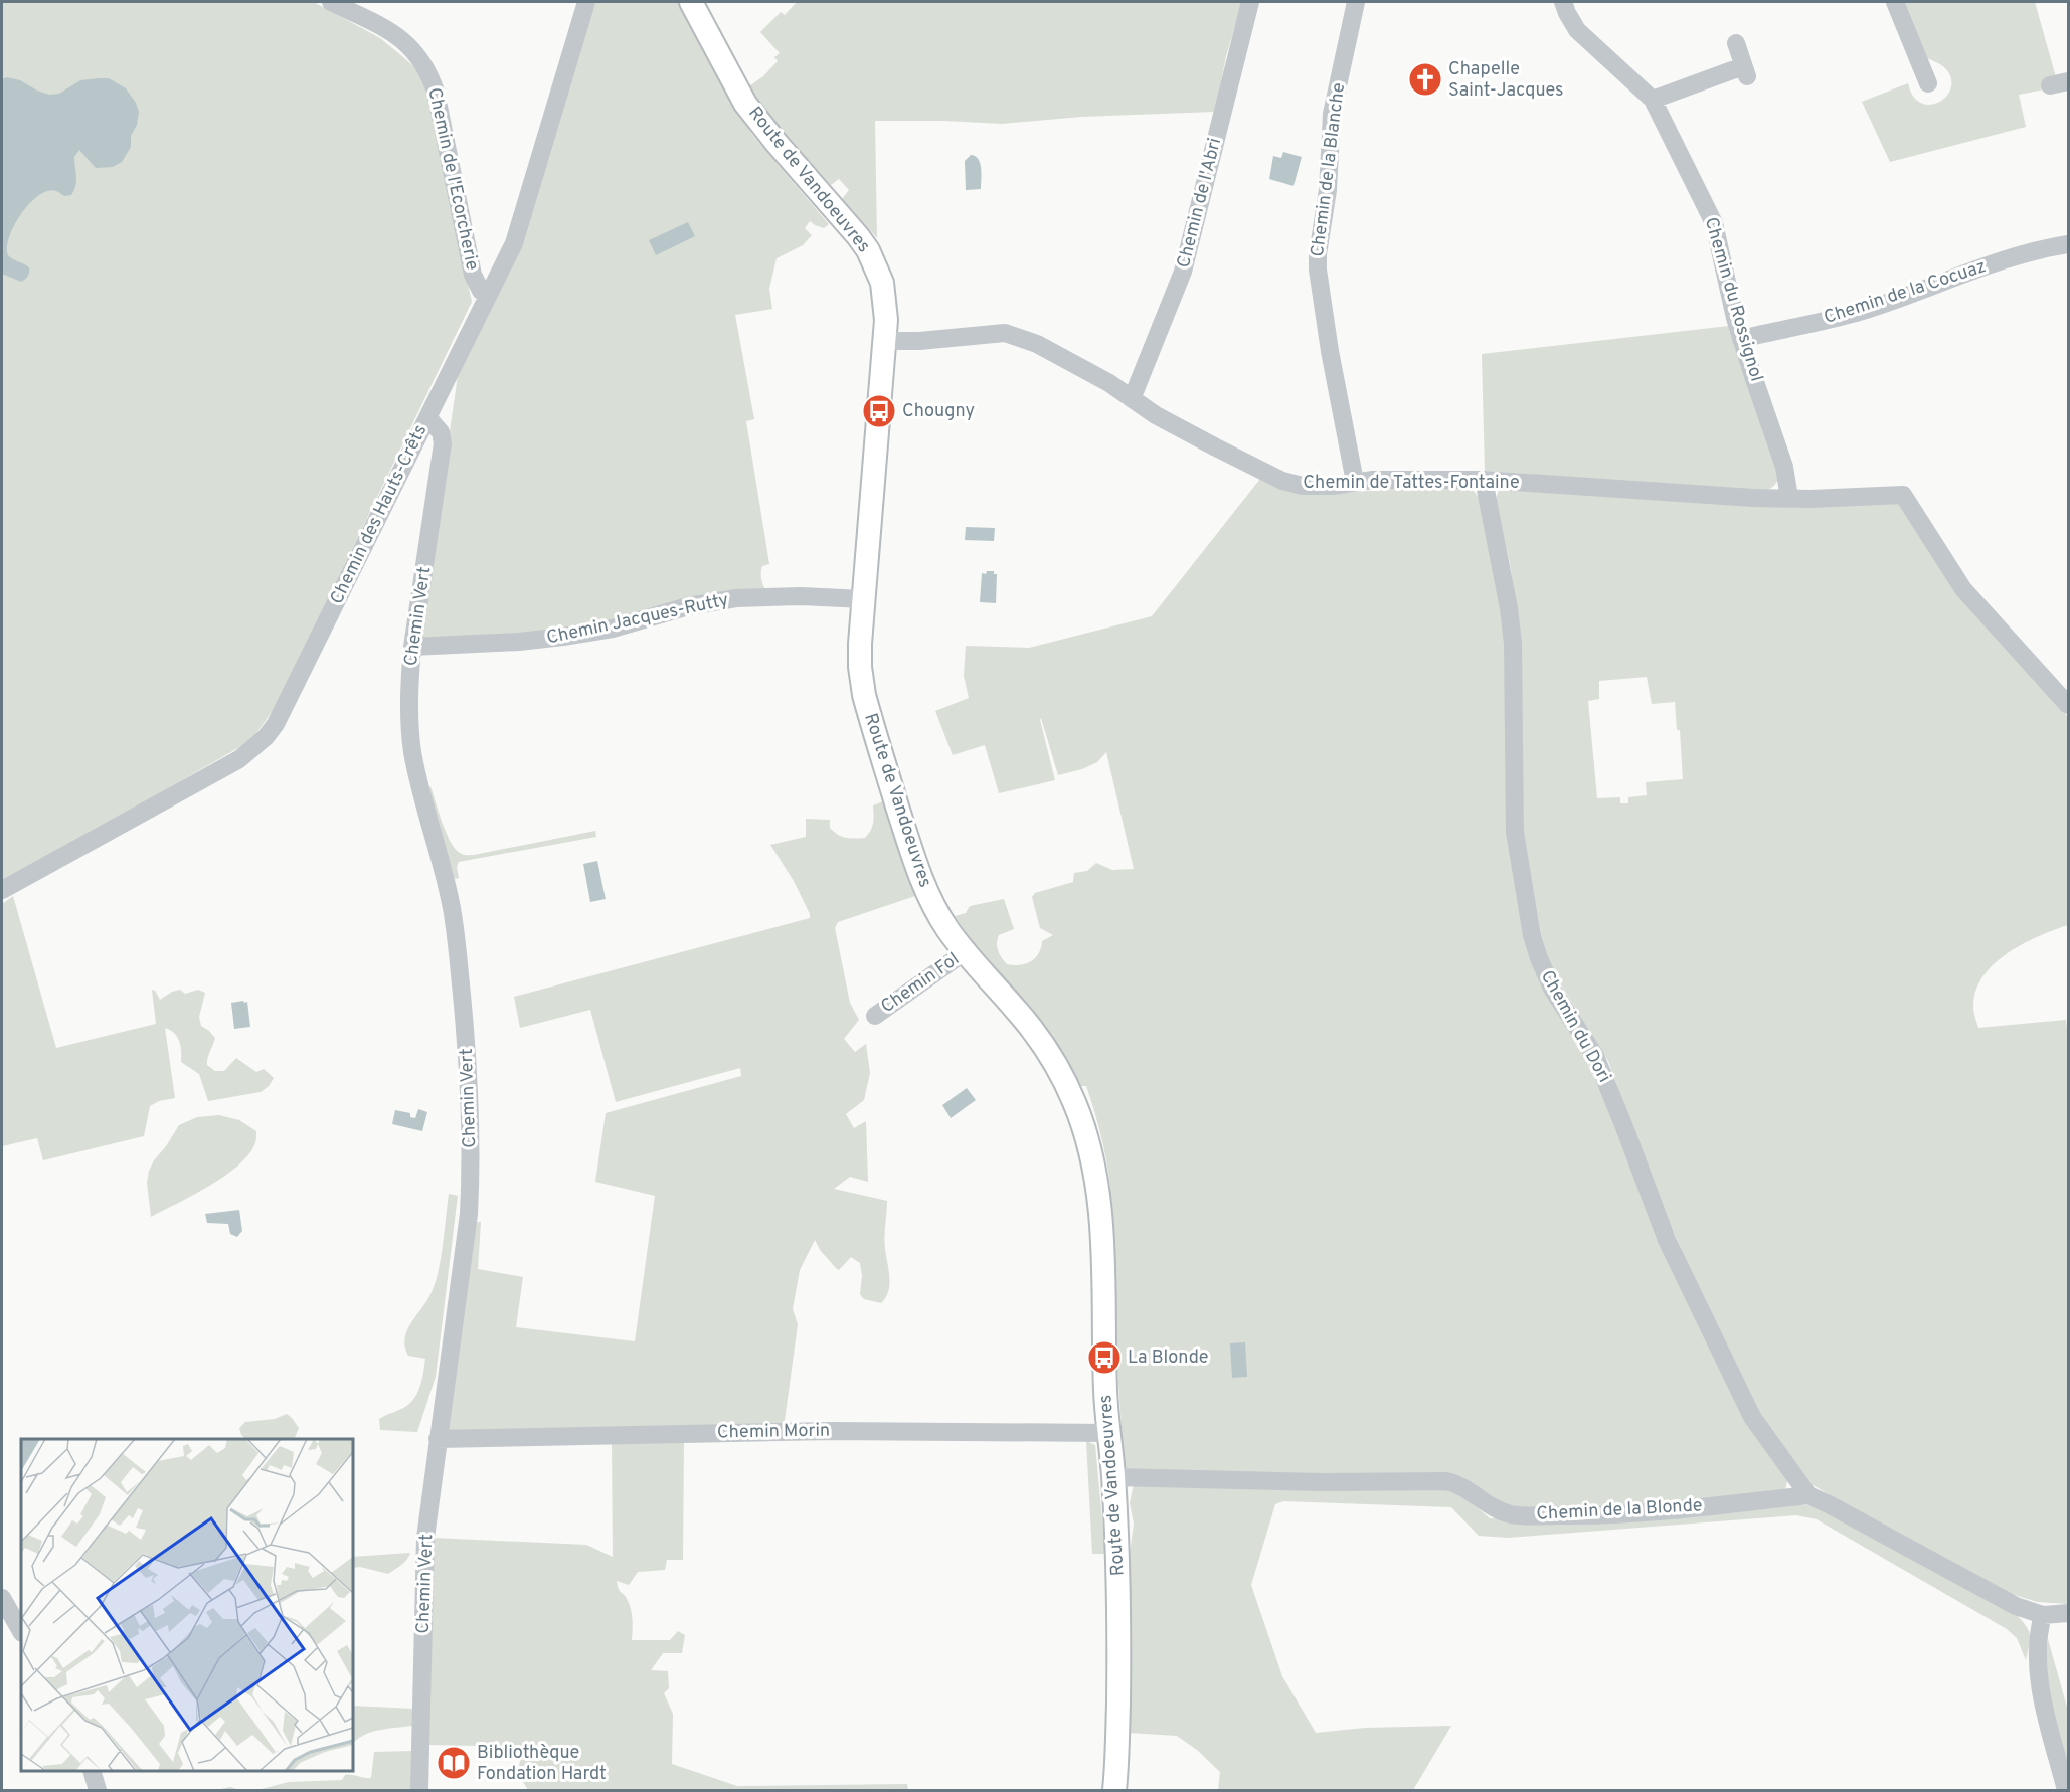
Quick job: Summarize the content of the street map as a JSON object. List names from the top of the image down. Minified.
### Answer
{"streets":{"main road":["Route de Vandoeuvres"],"street":["Chemin de la Blanche","Chemin de l'Ecorcherie","Chemin de l'Abri","Chemin de la Cocuaz","Chemin du Rossignol","Chemin de Tattes-Fontaine","Chemin des Hauts-Crêts","Chemin Vert","Chemin Jacques-Rutty","Chemin Fol","Chemin du Dori","Chemin Morin","Chemin de la Blonde"]},"crossings":[["Chemin de la Blanche","Chemin de Tattes-Fontaine"],["Chemin de l'Ecorcherie","Chemin des Hauts-Crêts"],["Route de Vandoeuvres","Chemin de Tattes-Fontaine"],["Route de Vandoeuvres","Chemin Jacques-Rutty"],["Route de Vandoeuvres","Chemin Fol"],["Route de Vandoeuvres","Chemin Morin"],["Route de Vandoeuvres","Chemin de la Blonde"],["Chemin de l'Abri","Chemin de Tattes-Fontaine"],["Chemin de la Cocuaz","Chemin du Rossignol"],["Chemin du Rossignol","Chemin de Tattes-Fontaine"],["Chemin de Tattes-Fontaine","Chemin du Dori"],["Chemin des Hauts-Crêts","Chemin Vert"],["Chemin Vert","Chemin Jacques-Rutty"],["Chemin Vert","Chemin Morin"],["Chemin du Dori","Chemin de la Blonde"]],"places":{"church":["Chapelle Saint-Jacques"],"bus stop":["Chougny","La Blonde"],"library":["Bibliothèque Fondation Hardt"]}}
